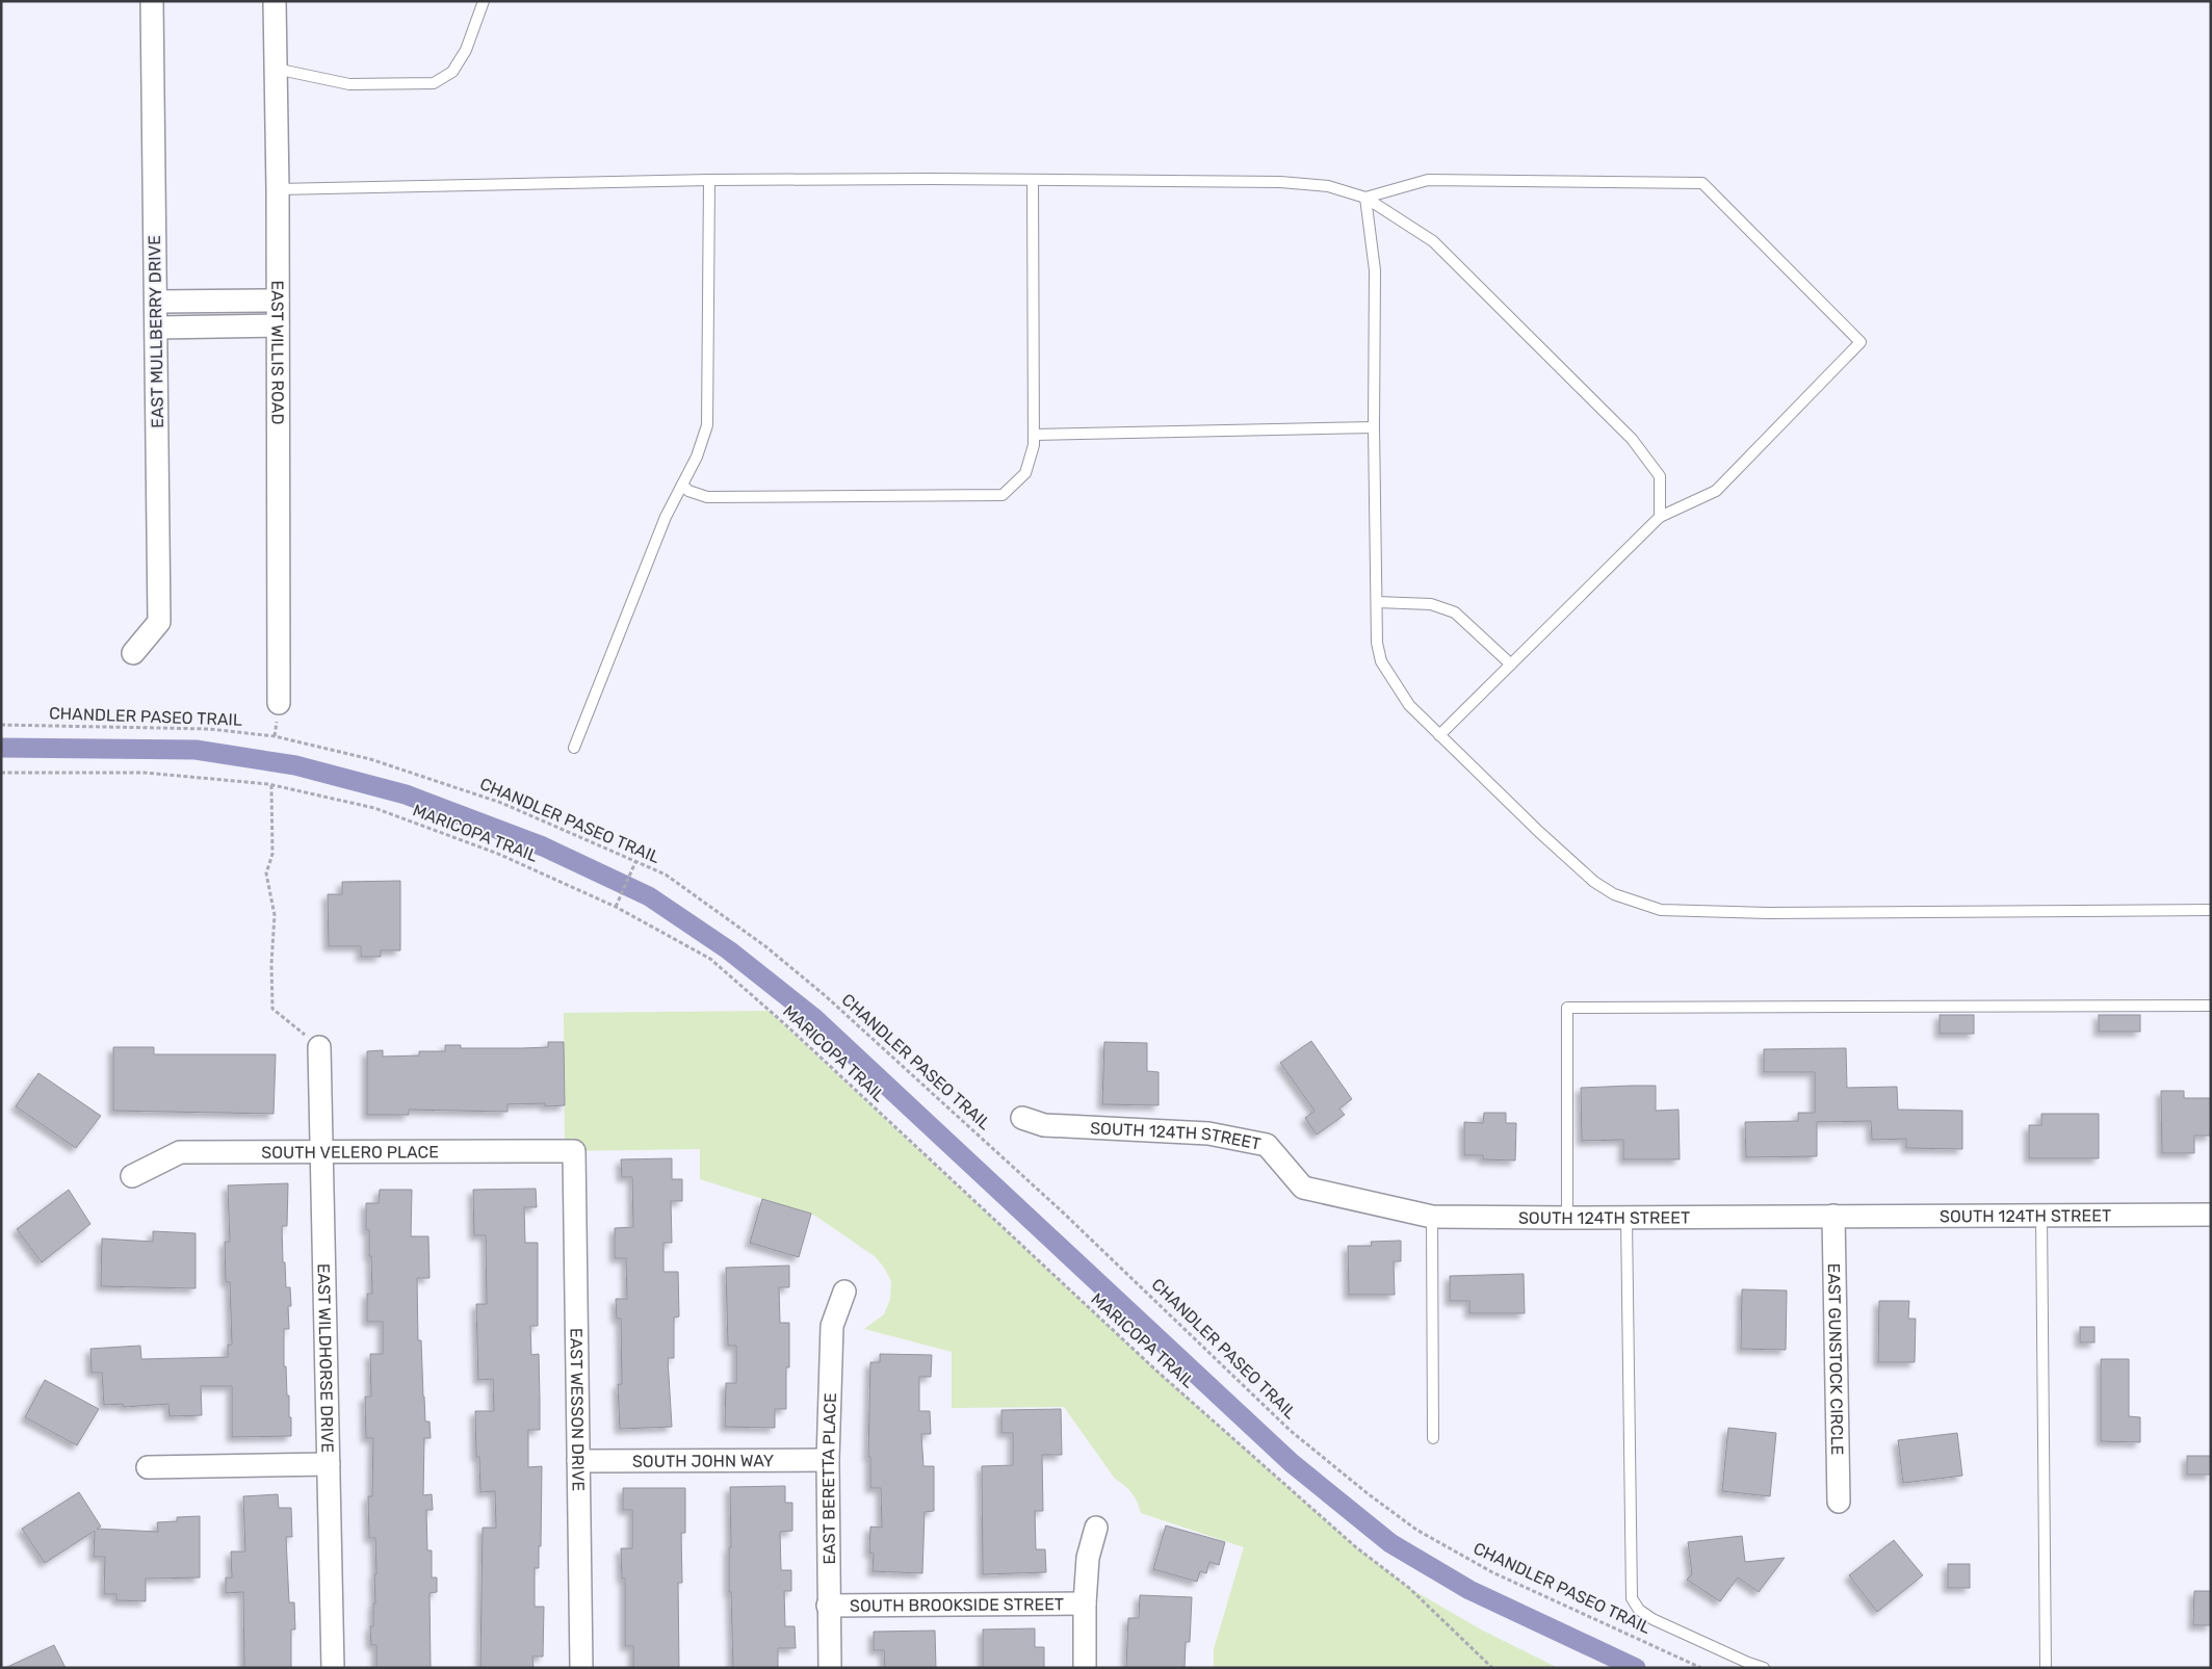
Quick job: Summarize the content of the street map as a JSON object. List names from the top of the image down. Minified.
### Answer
{"streets":{"street":["EAST MULLBERRY DRIVE","EAST WILLIS ROAD","SOUTH 124TH STREET","SOUTH VELERO PLACE","EAST WILDHORSE DRIVE","EAST GUNSTOCK CIRCLE","EAST WESSON DRIVE","SOUTH JOHN WAY","EAST BERETTA PLACE","SOUTH BROOKSIDE STREET"],"path":["CHANDLER PASEO TRAIL","MARICOPA TRAIL"]},"crossings":[["SOUTH 124TH STREET","EAST GUNSTOCK CIRCLE"],["SOUTH VELERO PLACE","EAST WILDHORSE DRIVE"],["SOUTH VELERO PLACE","EAST WESSON DRIVE"],["EAST WESSON DRIVE","SOUTH JOHN WAY"],["SOUTH JOHN WAY","EAST BERETTA PLACE"],["EAST BERETTA PLACE","SOUTH BROOKSIDE STREET"]]}
